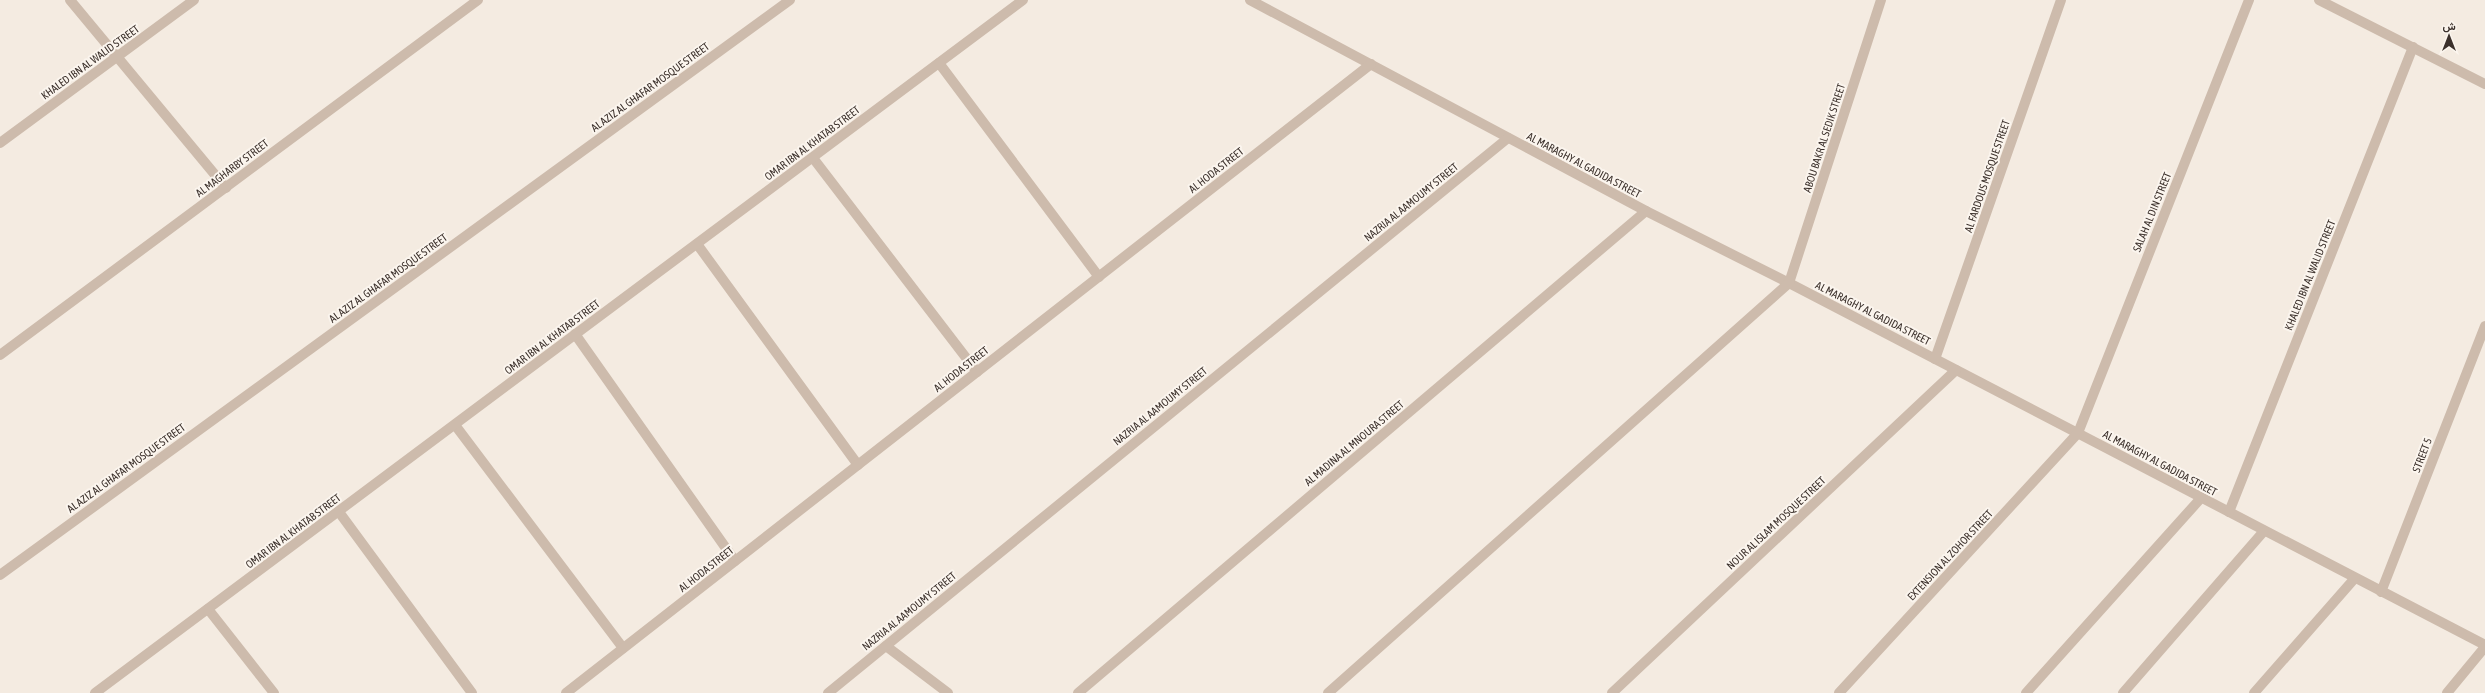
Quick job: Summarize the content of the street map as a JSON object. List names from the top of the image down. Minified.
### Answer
{"streets":{"street":["KHALED IBN AL WALID STREET","AL AZIZ AL GHAFAR MOSQUE STREET","ABOU BAKR AL SEDIK STREET","OMAR IBN AL KHATAB STREET","AL MARAGHY AL GADIDA STREET","AL MAGHARBY STREET","AL HODA STREET","AL FARDOUS MOSQUE STREET","NAZRIA AL AAMOUMY STREET","SALAH AL DIN STREET","AL MADINA AL MNOURA STREET","STREET 5","NOUR AL ISLAM MOSQUE STREET","EXTENSION AL ZOHOR STREET"]},"crossings":[["KHALED IBN AL WALID STREET","AL MARAGHY AL GADIDA STREET"],["ABOU BAKR AL SEDIK STREET","AL MARAGHY AL GADIDA STREET"],["AL MARAGHY AL GADIDA STREET","AL HODA STREET"],["AL MARAGHY AL GADIDA STREET","AL FARDOUS MOSQUE STREET"],["AL MARAGHY AL GADIDA STREET","NAZRIA AL AAMOUMY STREET"],["AL MARAGHY AL GADIDA STREET","SALAH AL DIN STREET"],["AL MARAGHY AL GADIDA STREET","AL MADINA AL MNOURA STREET"],["AL MARAGHY AL GADIDA STREET","STREET 5"],["AL MARAGHY AL GADIDA STREET","NOUR AL ISLAM MOSQUE STREET"],["AL MARAGHY AL GADIDA STREET","EXTENSION AL ZOHOR STREET"],["SALAH AL DIN STREET","EXTENSION AL ZOHOR STREET"]],"north":"top"}
